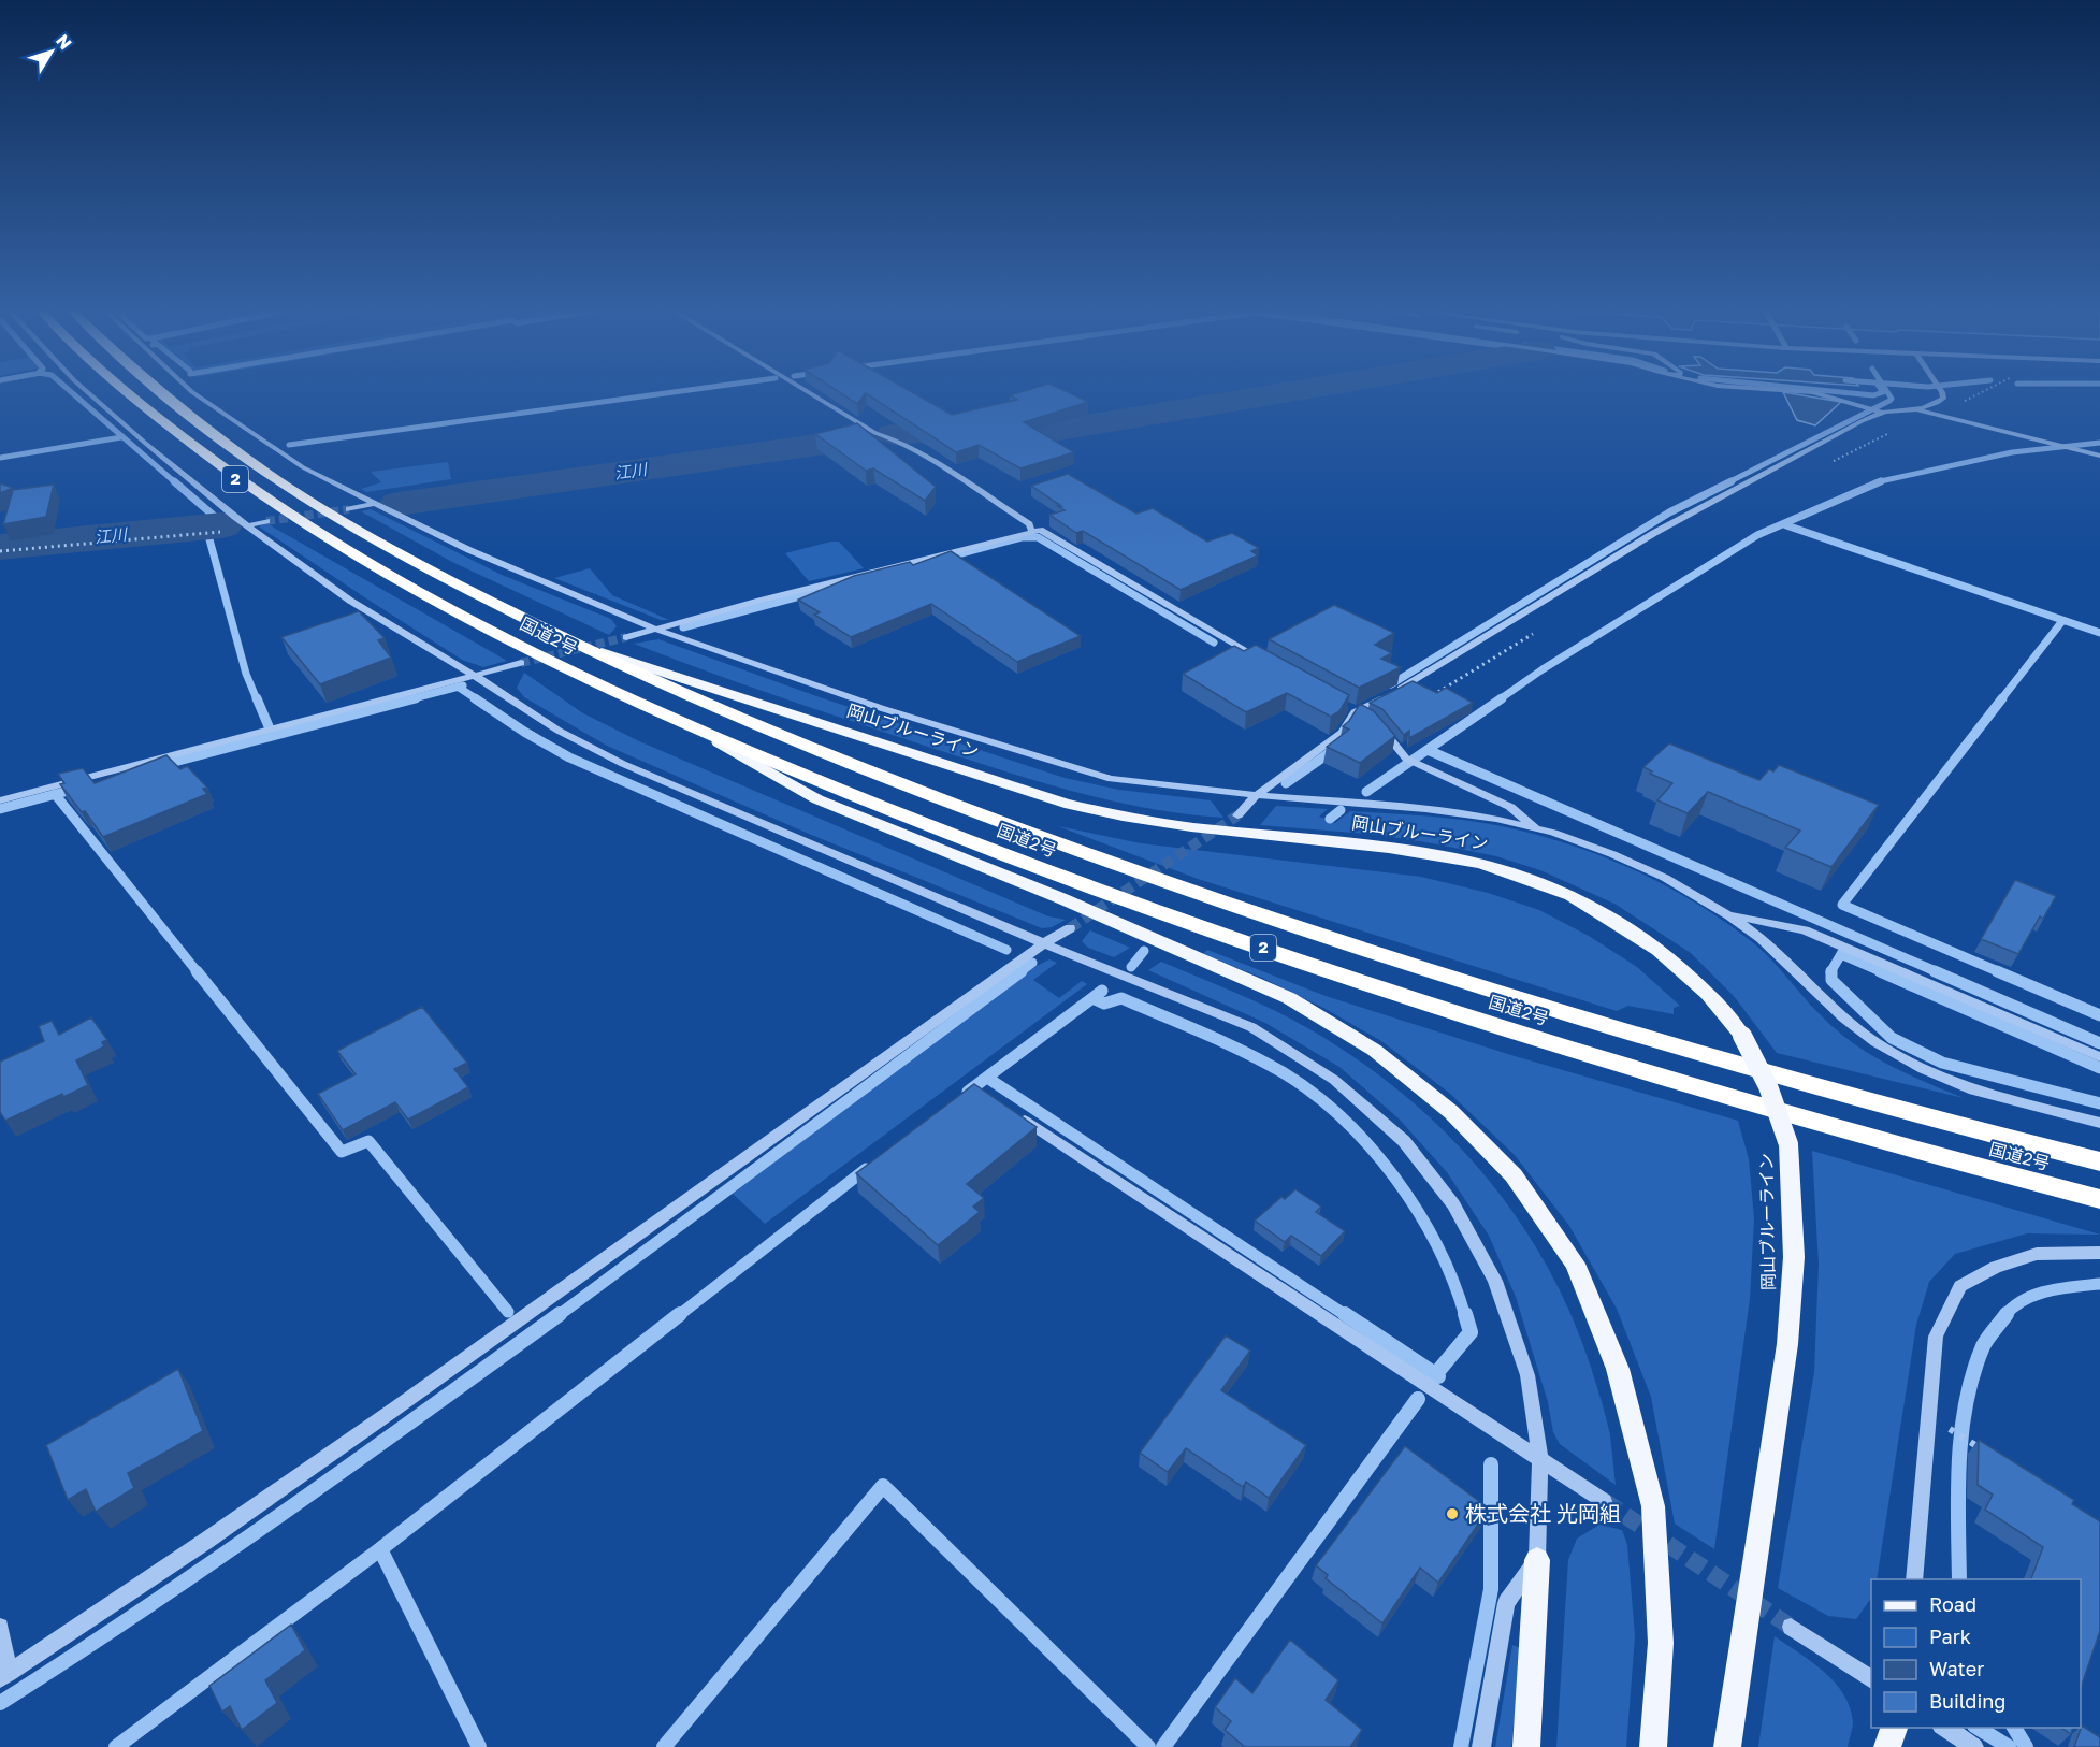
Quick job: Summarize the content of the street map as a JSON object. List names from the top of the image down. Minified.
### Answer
{"streets":{"highway":["2","国道2号"],"main road":["岡山ブルーライン"]},"crossings":[["国道2号","岡山ブルーライン"]],"water":["江川"],"places":["株式会社 光岡組"],"legend":["Road","Park","Water","Building"],"north":"top right"}
